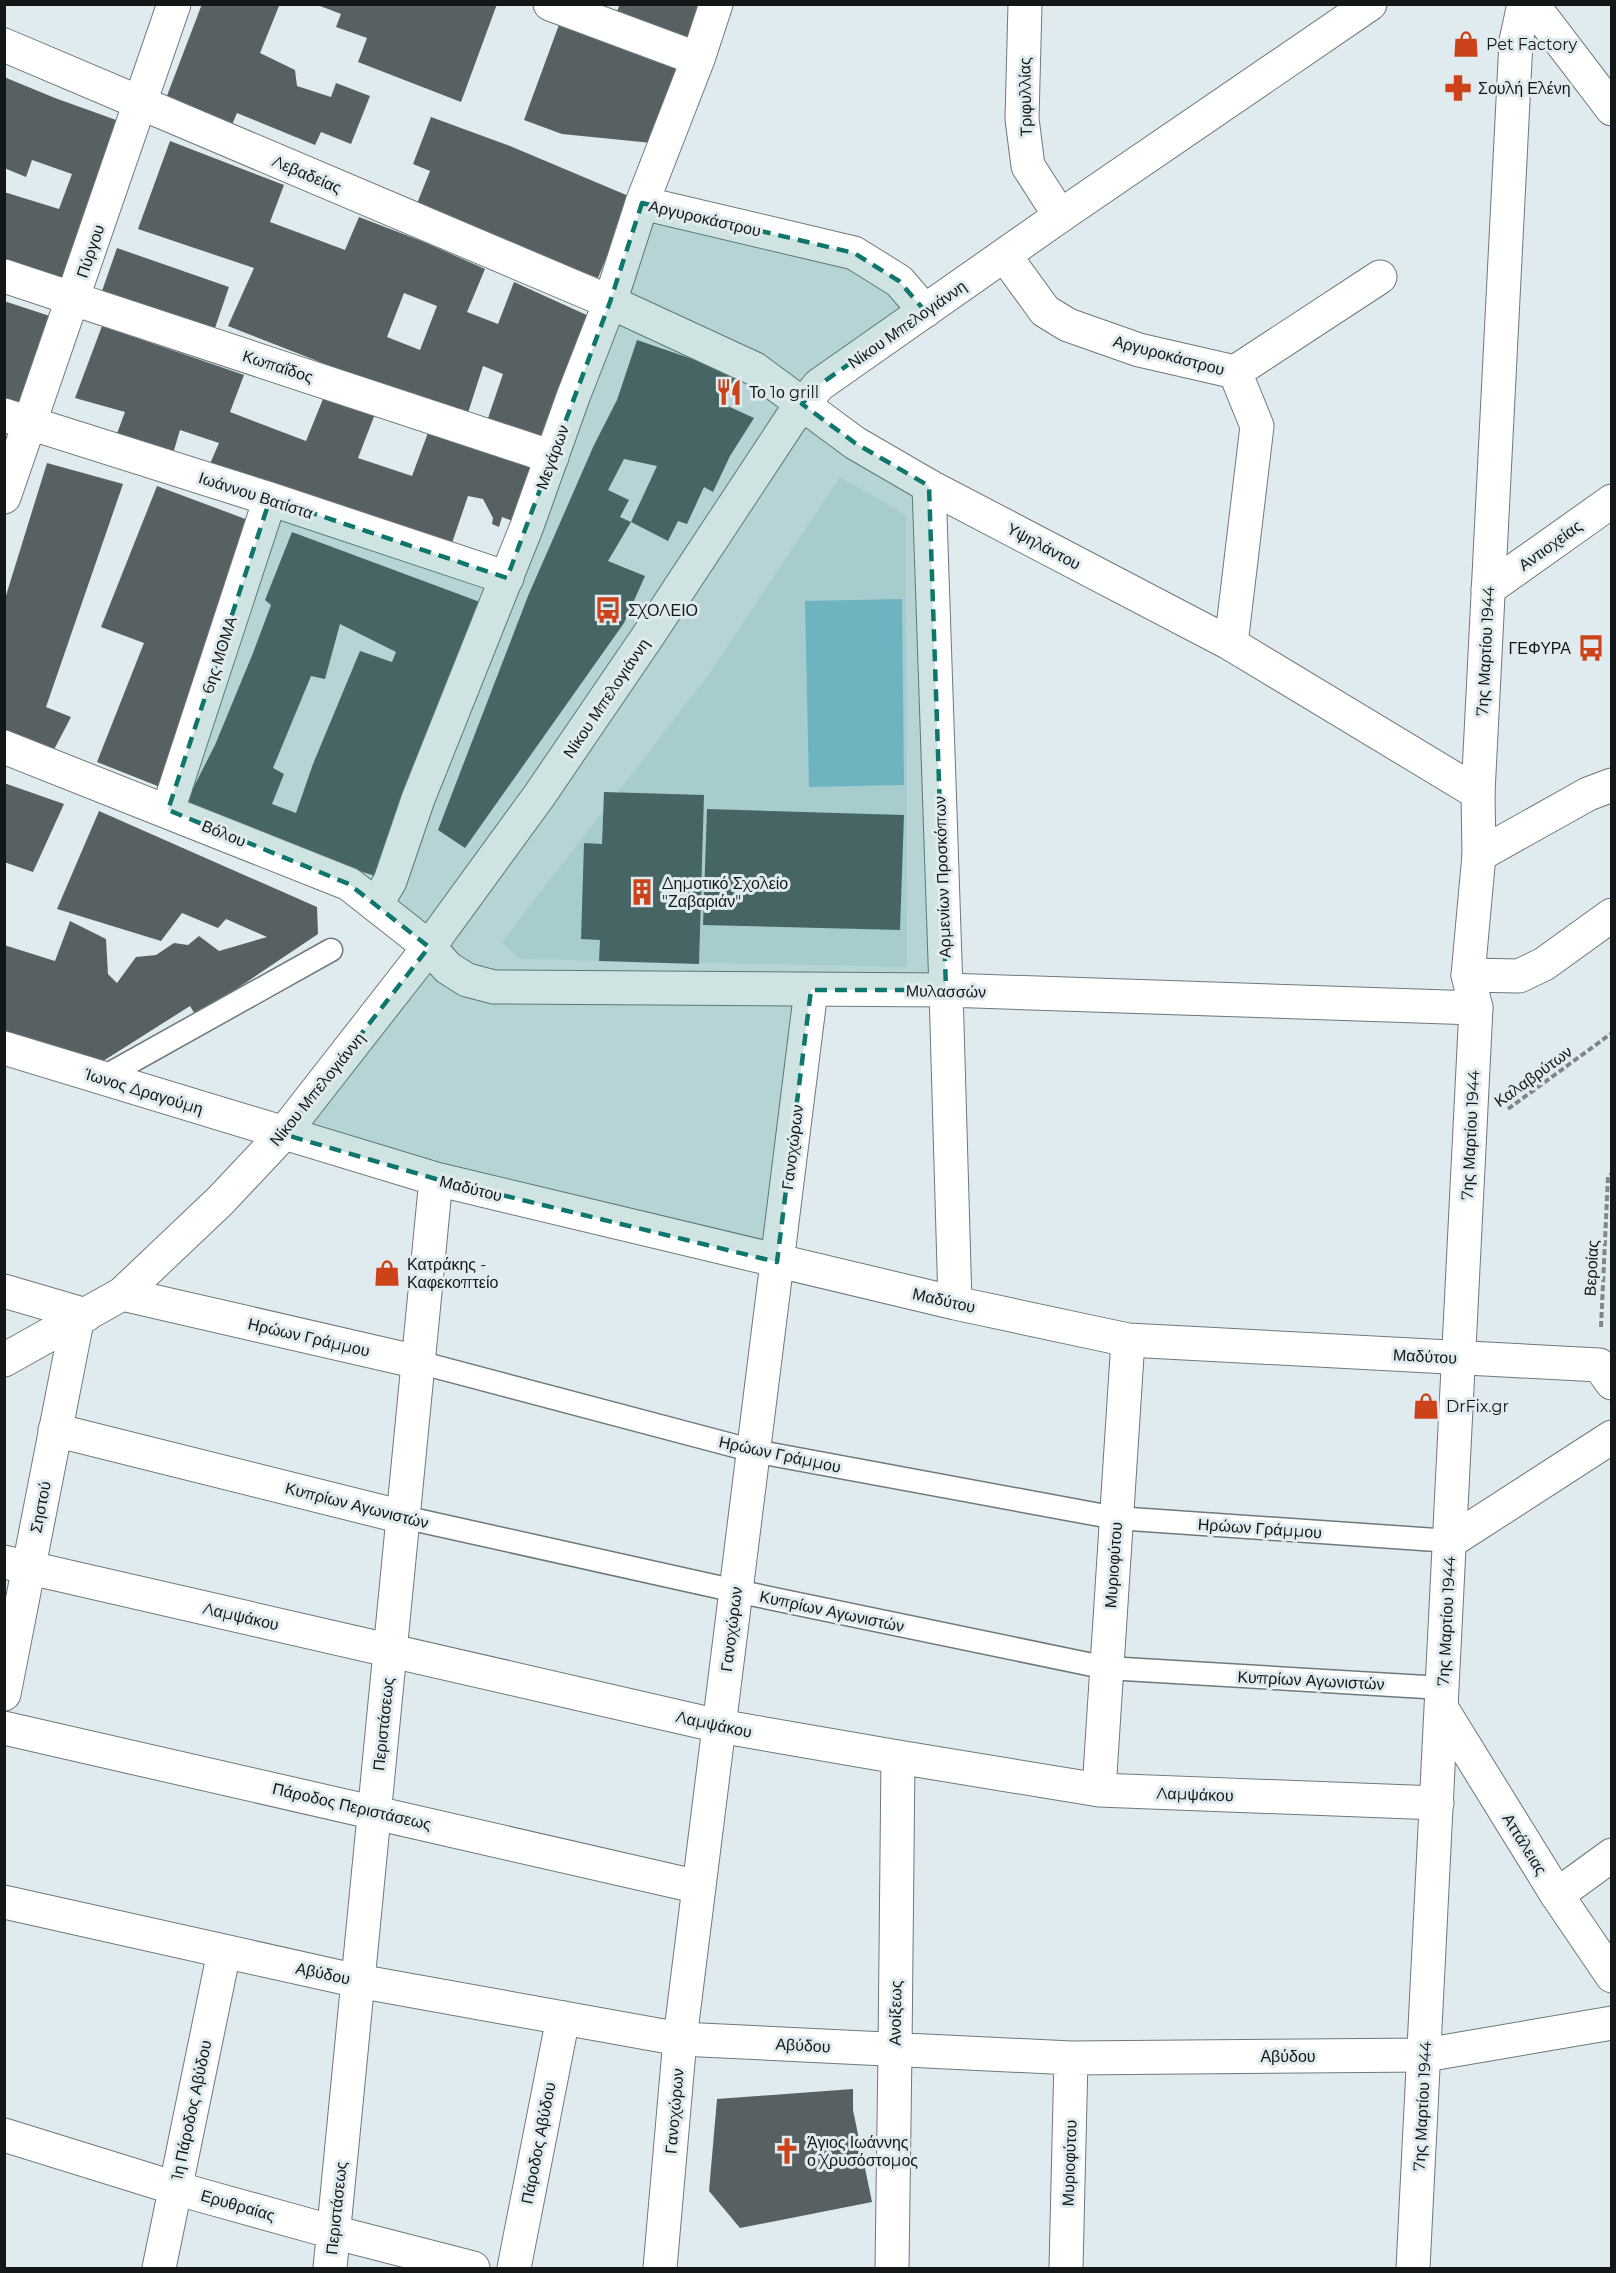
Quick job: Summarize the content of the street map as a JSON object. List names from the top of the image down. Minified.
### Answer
{"streets":{"street":["Τριφυλλίας","Λεβαδείας","Αργυροκάστρου","Πύργου","Νίκου Μπελογιάννη","Κωπαΐδος","Μεγάρων","Ιωάννου Βατίστα","Αντιοχείας","Υψηλάντου","7ης Μαρτίου 1944","6ης ΜΟΜΑ","Βόλου","Αρμενίων Προσκόπων","Μυλασσών","Ίωνος Δραγούμη","Γανοχώρων","Μαδύτου","Ηρώων Γράμμου","Κυπρίων Αγωνιστών","Σηστού","Μυριοφύτου","Λαμψάκου","Περιστάσεως","Πάροδος Περιστάσεως","Αττάλειας","Αβύδου","Ανοίξεως","1η Πάροδος Αβύδου","Πάροδος Αβύδου","Ερυθραίας"],"path":["Καλαβρύτων","Βεροίας"]},"crossings":[["Τριφυλλίας","Νίκου Μπελογιάννη"],["Λεβαδείας","Πύργου"],["Λεβαδείας","Μεγάρων"],["Λεβαδείας","Υψηλάντου"],["Αργυροκάστρου","Νίκου Μπελογιάννη"],["Αργυροκάστρου","Μεγάρων"],["Αργυροκάστρου","Υψηλάντου"],["Πύργου","Κωπαΐδος"],["Πύργου","Ιωάννου Βατίστα"],["Νίκου Μπελογιάννη","Υψηλάντου"],["Νίκου Μπελογιάννη","Βόλου"],["Νίκου Μπελογιάννη","Μυλασσών"],["Νίκου Μπελογιάννη","Ίωνος Δραγούμη"],["Νίκου Μπελογιάννη","Μαδύτου"],["Νίκου Μπελογιάννη","Ηρώων Γράμμου"],["Νίκου Μπελογιάννη","Σηστού"],["Κωπαΐδος","Μεγάρων"],["Μεγάρων","Ιωάννου Βατίστα"],["Μεγάρων","Υψηλάντου"],["Μεγάρων","Βόλου"],["Ιωάννου Βατίστα","6ης ΜΟΜΑ"],["Αντιοχείας","7ης Μαρτίου 1944"],["Υψηλάντου","7ης Μαρτίου 1944"],["Υψηλάντου","Αρμενίων Προσκόπων"],["7ης Μαρτίου 1944","Μυλασσών"],["7ης Μαρτίου 1944","Καλαβρύτων"],["7ης Μαρτίου 1944","Μαδύτου"],["7ης Μαρτίου 1944","Ηρώων Γράμμου"],["7ης Μαρτίου 1944","Κυπρίων Αγωνιστών"],["7ης Μαρτίου 1944","Λαμψάκου"],["7ης Μαρτίου 1944","Αττάλειας"],["7ης Μαρτίου 1944","Αβύδου"],["6ης ΜΟΜΑ","Βόλου"],["Βόλου","Μυλασσών"],["Αρμενίων Προσκόπων","Μυλασσών"],["Αρμενίων Προσκόπων","Μαδύτου"],["Μυλασσών","Γανοχώρων"],["Ίωνος Δραγούμη","Μαδύτου"],["Γανοχώρων","Μαδύτου"],["Γανοχώρων","Ηρώων Γράμμου"],["Γανοχώρων","Κυπρίων Αγωνιστών"],["Γανοχώρων","Λαμψάκου"],["Γανοχώρων","Πάροδος Περιστάσεως"],["Γανοχώρων","Αβύδου"],["Μαδύτου","Βεροίας"],["Μαδύτου","Μυριοφύτου"],["Μαδύτου","Περιστάσεως"],["Ηρώων Γράμμου","Μυριοφύτου"],["Ηρώων Γράμμου","Περιστάσεως"],["Κυπρίων Αγωνιστών","Σηστού"],["Κυπρίων Αγωνιστών","Μυριοφύτου"],["Κυπρίων Αγωνιστών","Περιστάσεως"],["Κυπρίων Αγωνιστών","Αττάλειας"],["Σηστού","Λαμψάκου"],["Μυριοφύτου","Λαμψάκου"],["Μυριοφύτου","Αβύδου"],["Λαμψάκου","Περιστάσεως"],["Λαμψάκου","Ανοίξεως"],["Περιστάσεως","Πάροδος Περιστάσεως"],["Περιστάσεως","Αβύδου"],["Περιστάσεως","Ερυθραίας"],["Αβύδου","Ανοίξεως"],["Αβύδου","1η Πάροδος Αβύδου"],["Αβύδου","Πάροδος Αβύδου"],["1η Πάροδος Αβύδου","Ερυθραίας"]],"places":{"shop":["Pet Factory","Κατράκης - Καφεκοπτείο","DrFix.gr"],"pharmacy":["Σουλή Ελένη"],"restaurant":["Το 1ο grill"],"bus stop":["ΣΧΟΛΕΙΟ","ΓΕΦΥΡΑ"],"building":["Δημοτικό Σχολείο \"Ζαβαριάν\""],"church":["Άγιος Ιωάννης ο Χρυσόστομος"]}}
